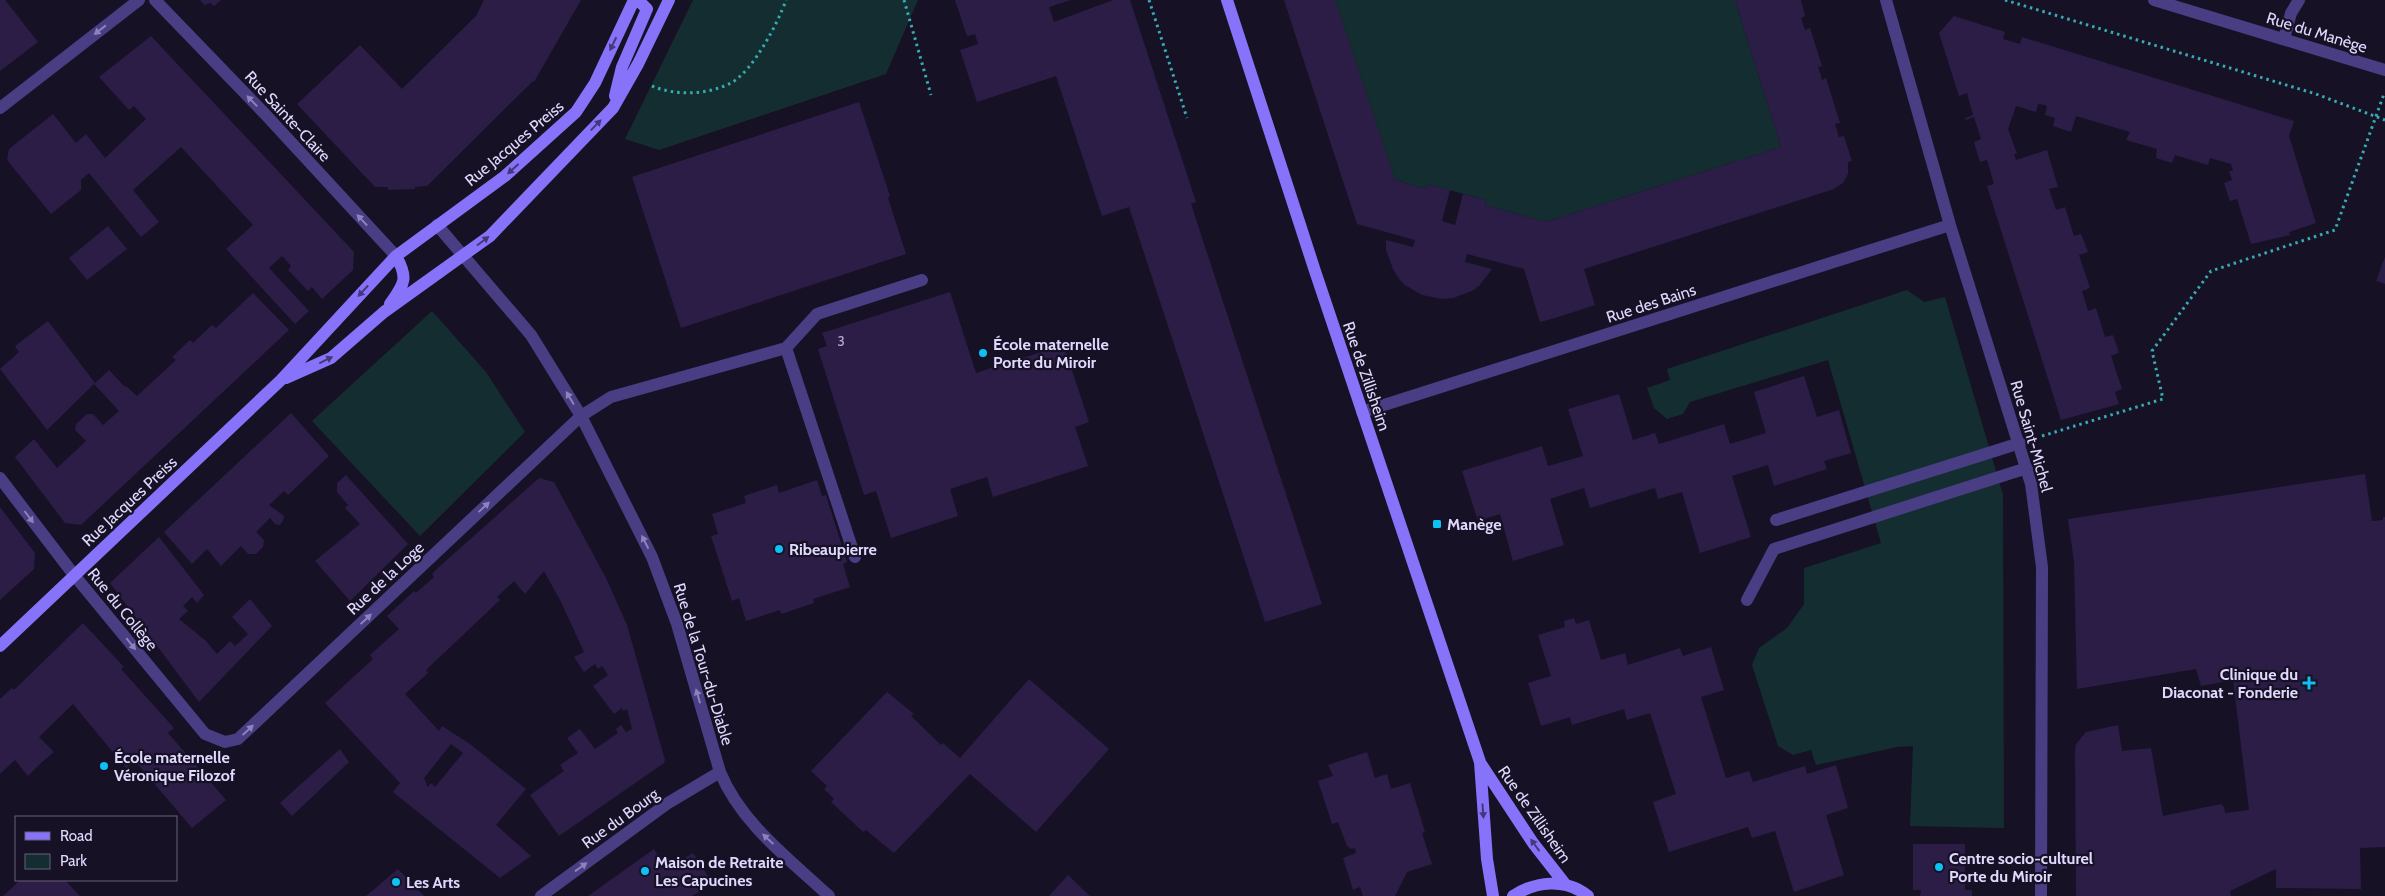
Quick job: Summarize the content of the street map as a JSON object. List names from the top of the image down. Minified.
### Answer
{"streets":{"main road":["Rue Jacques Preiss","Rue de Zillisheim"],"street":["Rue du Manège","Rue Sainte-Claire","Rue des Bains","Rue Saint-Michel","Rue de la Loge","Rue du Collège","Rue de la Tour-du-Diable","Rue du Bourg"]},"crossings":[["Rue Sainte-Claire","Rue Jacques Preiss"],["Rue Jacques Preiss","Rue du Collège"],["Rue Jacques Preiss","Rue de la Tour-du-Diable"],["Rue des Bains","Rue de Zillisheim"],["Rue des Bains","Rue Saint-Michel"],["Rue de la Loge","Rue du Collège"],["Rue de la Loge","Rue de la Tour-du-Diable"],["Rue de la Tour-du-Diable","Rue du Bourg"]],"one_way":["Rue Sainte-Claire","Rue de la Loge","Rue du Collège","Rue de la Tour-du-Diable","Rue du Bourg"],"places":{"other":["École maternelle Porte du Miroir","Ribeaupierre","École maternelle Véronique Filozof","Centre socio-culturel Porte du Miroir","Maison de Retraite Les Capucines","Les Arts"],"transit":["Manège"],"health":["Clinique du Diaconat - Fonderie"]},"house_numbers":["3"],"legend":["Road","Park"]}
